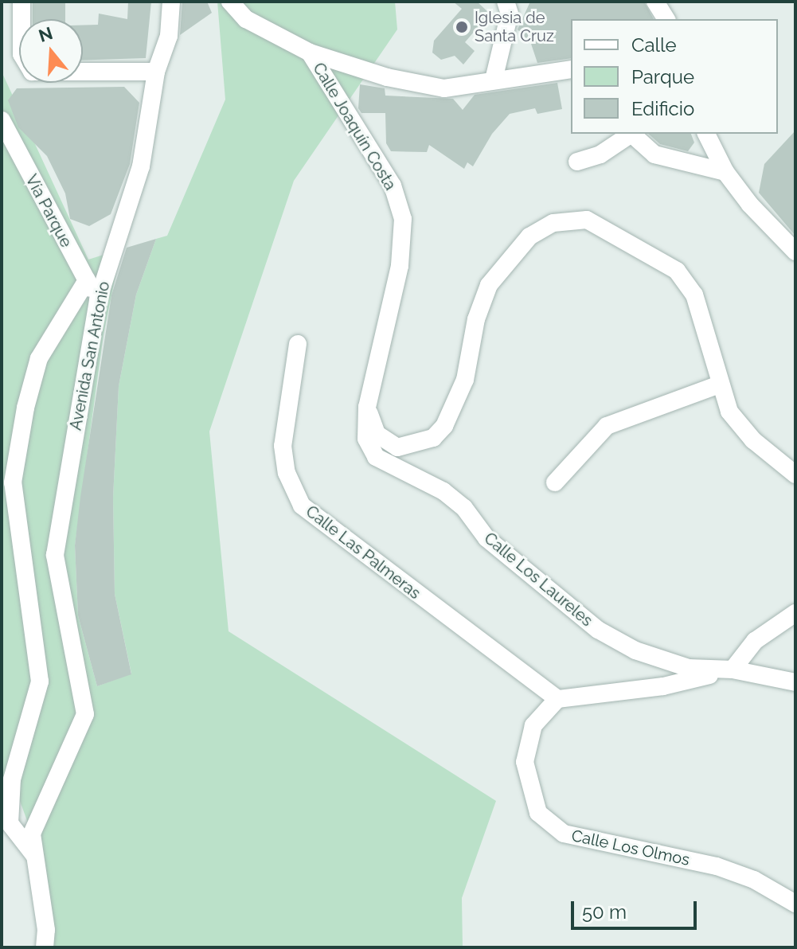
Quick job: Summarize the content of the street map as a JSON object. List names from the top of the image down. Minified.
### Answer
{"streets":{"street":["Calle Joaquín Costa","Vía Parque","Avenida San Antonio","Calle Las Palmeras","Calle Los Laureles","Calle Los Olmos"]},"crossings":[["Calle Joaquín Costa","Calle Los Laureles"],["Vía Parque","Avenida San Antonio"],["Calle Las Palmeras","Calle Los Olmos"]],"places":["Iglesia de Santa Cruz"],"legend":["Calle","Parque","Edificio"],"scale_bar":"50 m","north":"top"}
